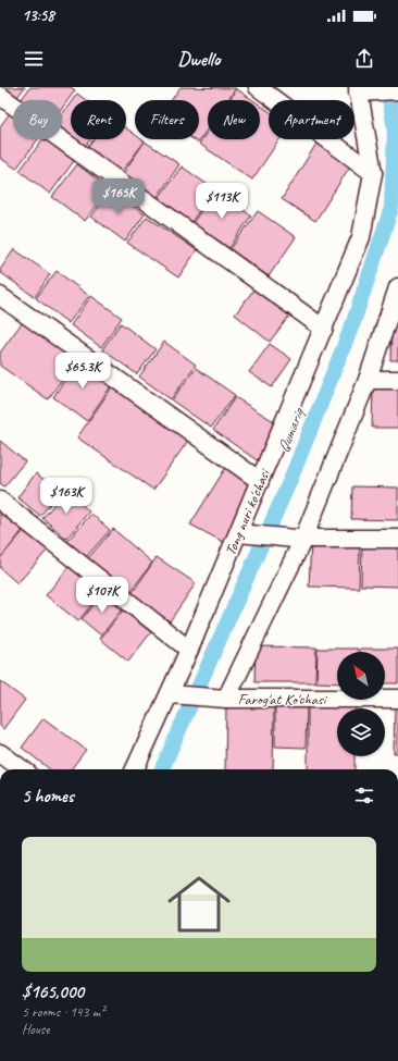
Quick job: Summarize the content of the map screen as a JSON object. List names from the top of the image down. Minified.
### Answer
{"streets":{"street":["Tong nuri ko'chasi","Farog'at Ko'chasi"]},"crossings":[["Tong nuri ko'chasi","Farog'at Ko'chasi"]],"water":["Qumariq"],"north":"top left","page":{"status":"13:58","header":"Dwello","chip":["Buy","Rent","Filters","New","Apartment"],"price":["$165K","$113K","$65.3K","$163K","$107K"],"heading":"5 homes","list":[{"name":"$165,000","note":"5 rooms · 143 m² · House"}]}}
